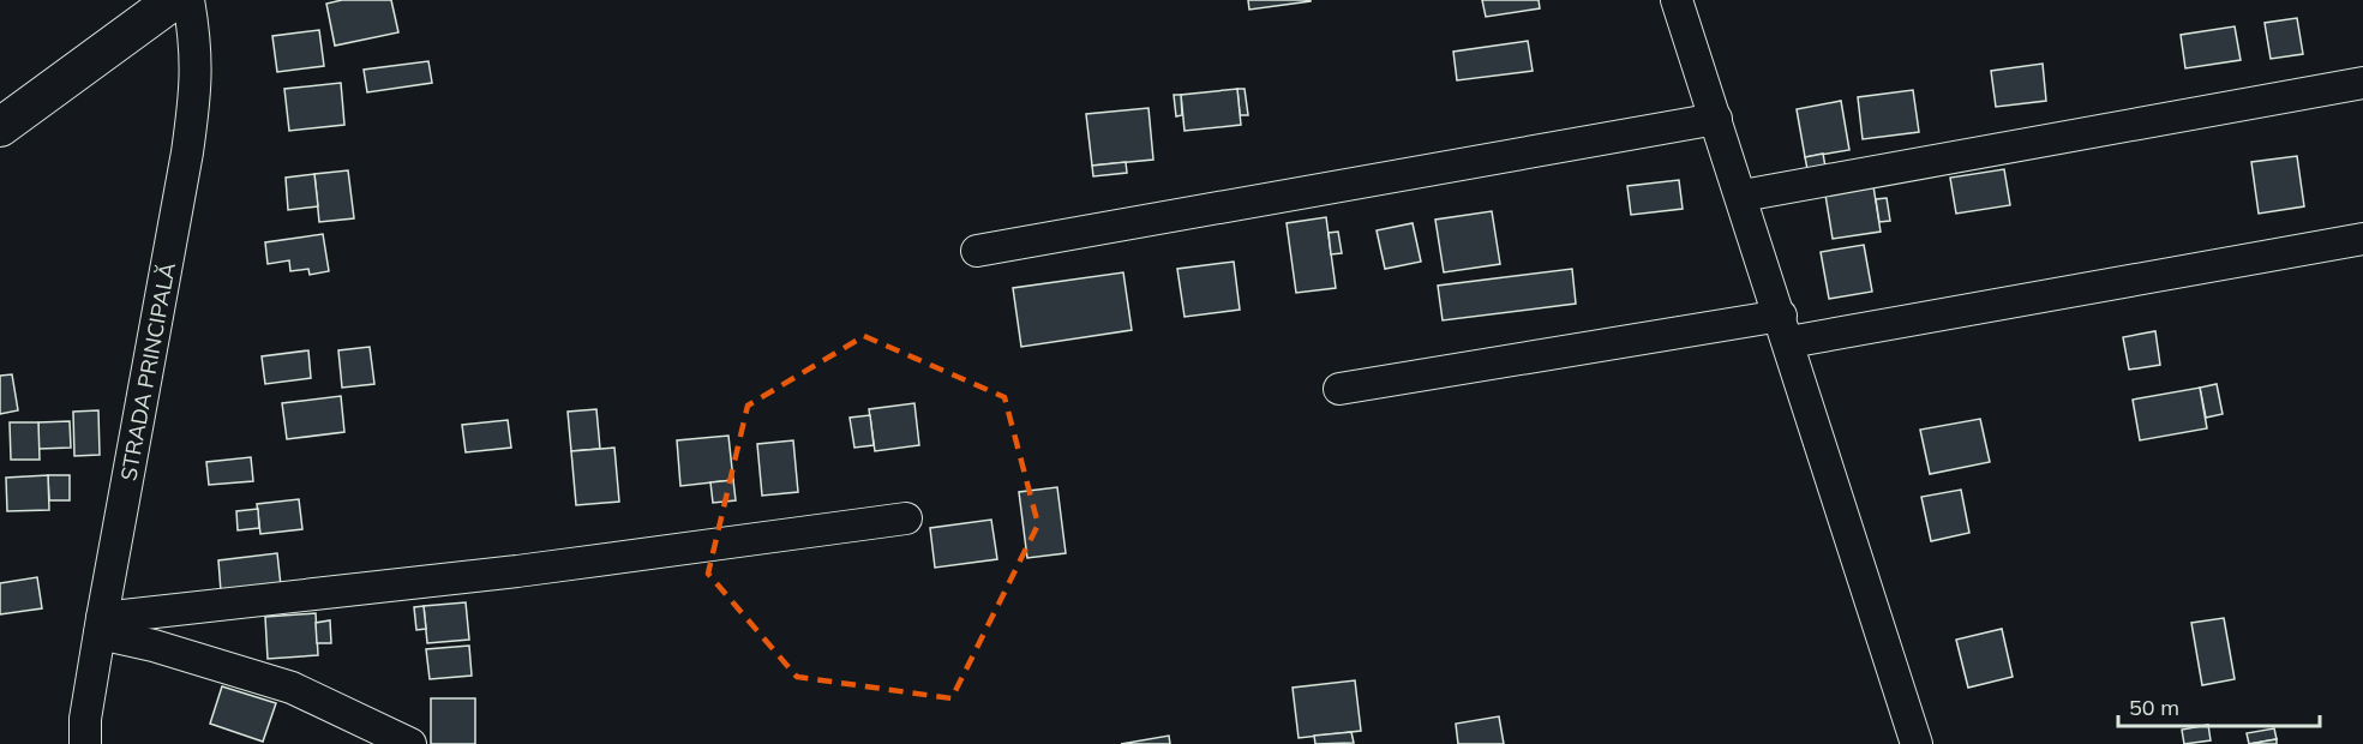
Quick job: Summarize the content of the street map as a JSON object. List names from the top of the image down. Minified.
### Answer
{"streets":{"street":["STRADA PRINCIPALĂ"]},"scale_bar":"50 m"}
